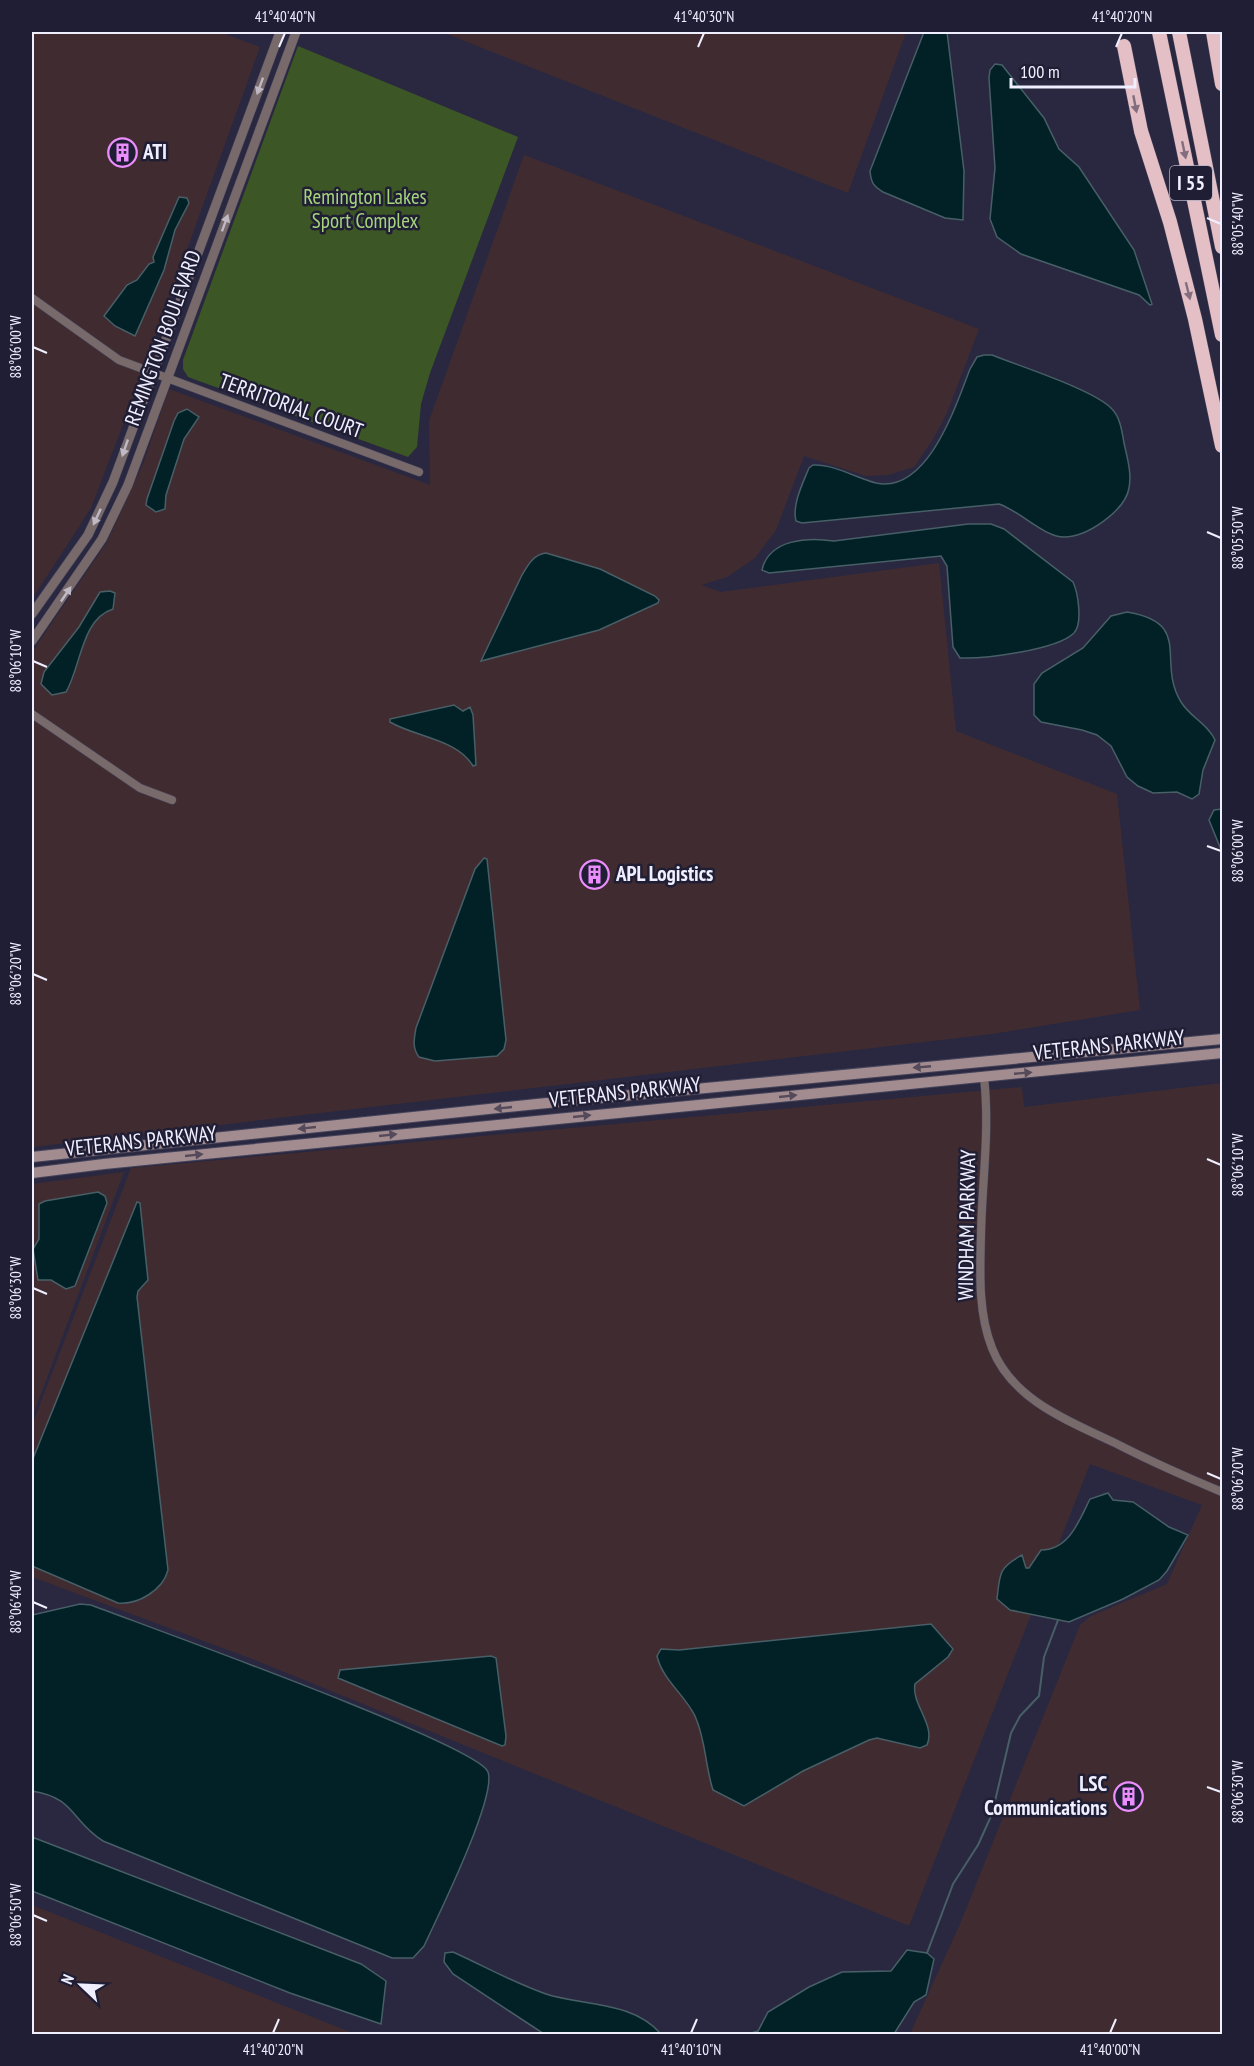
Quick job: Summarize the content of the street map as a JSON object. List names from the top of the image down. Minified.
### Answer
{"streets":{"highway":["I 55"],"main road":["VETERANS PARKWAY"],"street":["REMINGTON BOULEVARD","TERRITORIAL COURT","WINDHAM PARKWAY"]},"crossings":[["REMINGTON BOULEVARD","TERRITORIAL COURT"],["VETERANS PARKWAY","WINDHAM PARKWAY"]],"parks":["Remington Lakes Sport Complex"],"places":{"building":["ATI","APL Logistics","LSC Communications"]},"scale_bar":"100 m","north":"top left","coordinates":["41°40'40\"N","41°40'30\"N","41°40'20\"N","88°05'40\"W","88°06'00\"W","88°05'50\"W","88°06'10\"W","88°06'20\"W","88°06'30\"W","88°06'40\"W","88°06'50\"W","41°40'10\"N","41°40'00\"N"]}
